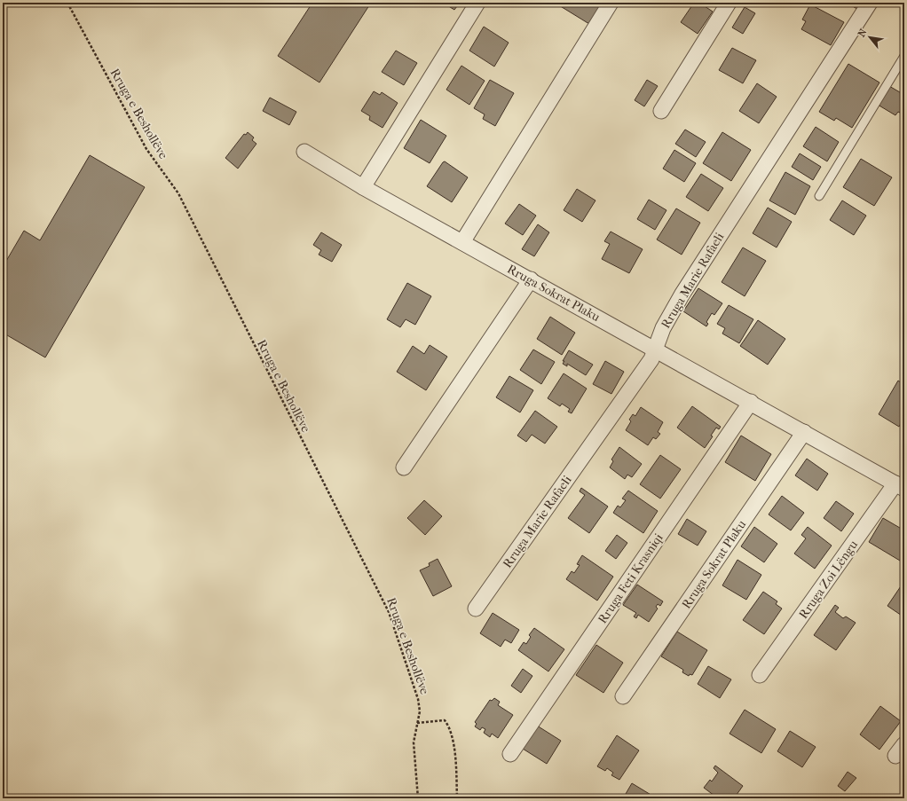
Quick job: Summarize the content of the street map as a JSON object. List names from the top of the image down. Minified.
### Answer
{"streets":{"street":["Rruga Marie Rafaeli","Rruga Sokrat Plaku","Rruga Feti Krasniqi","Rruga Zoi Lëngu"],"path":["Rruga e Beshollëve"]},"crossings":[["Rruga Marie Rafaeli","Rruga Sokrat Plaku"],["Rruga Sokrat Plaku","Rruga Feti Krasniqi"],["Rruga Sokrat Plaku","Rruga Zoi Lëngu"]],"north":"top left"}
